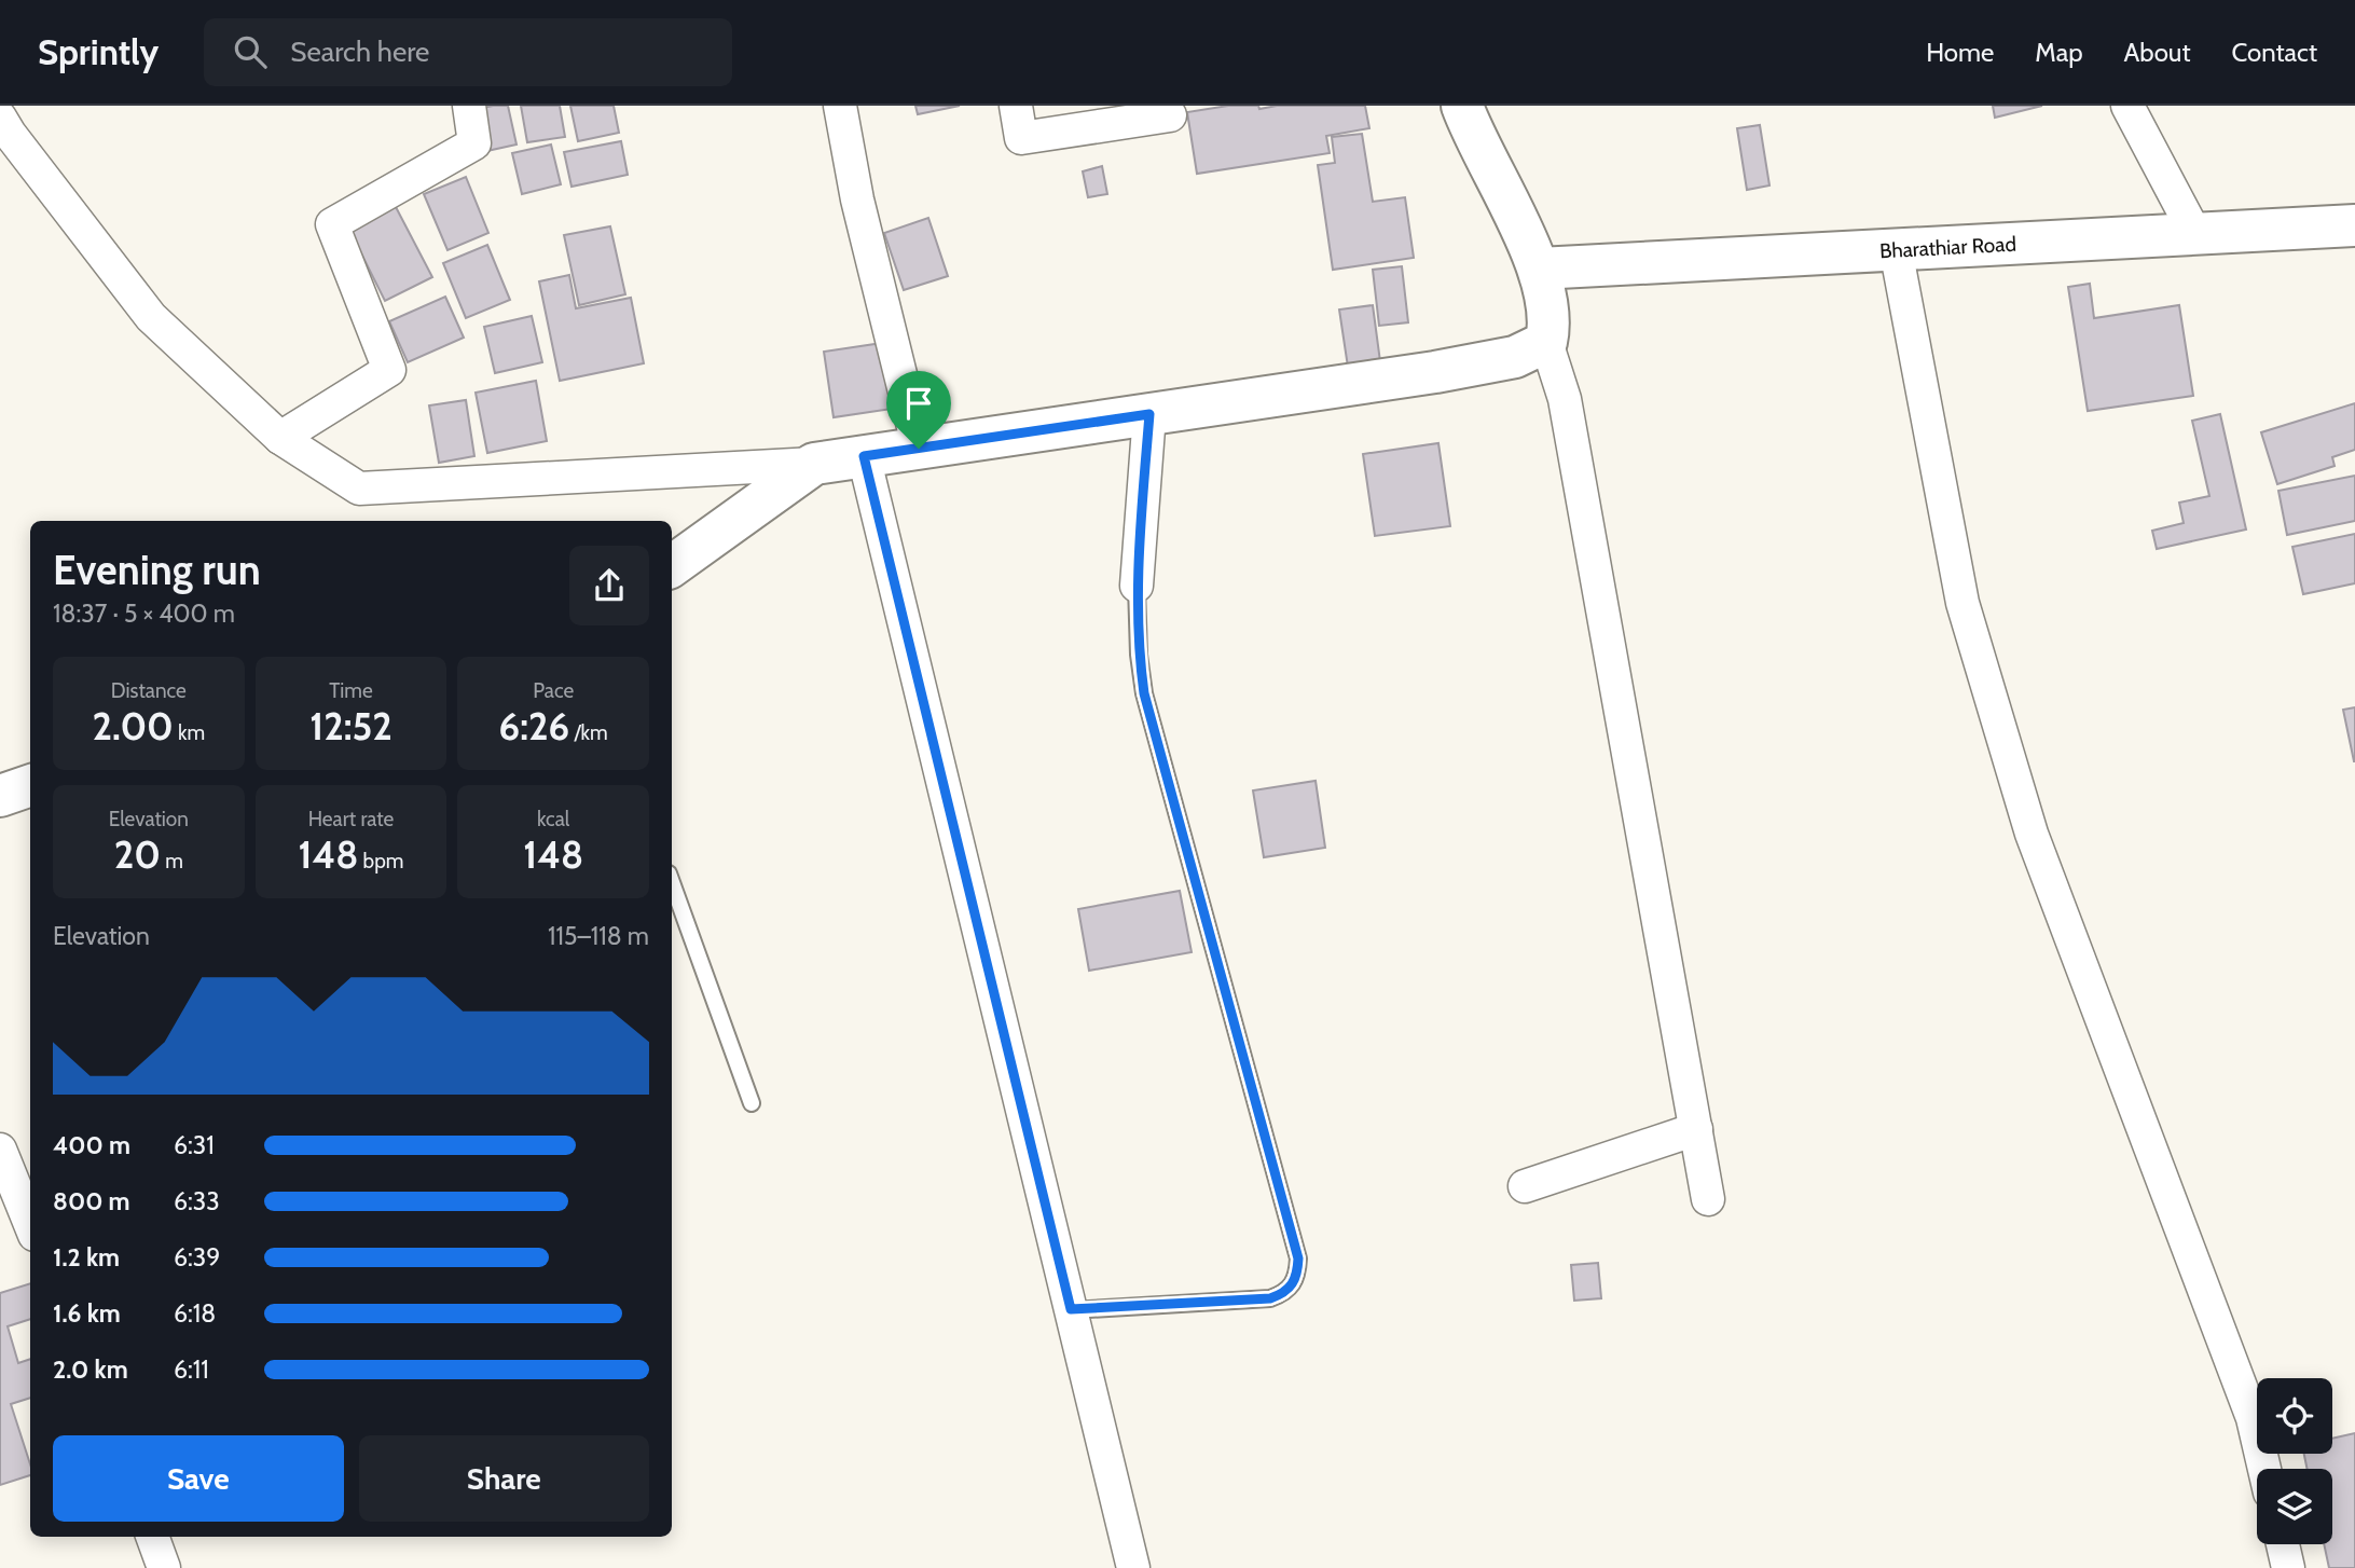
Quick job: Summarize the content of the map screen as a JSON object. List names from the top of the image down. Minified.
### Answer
{"streets":{"street":["Bharathiar Road"]},"page":{"header":"Sprintly","search":"Search here","nav":["Home","Map","About","Contact"],"heading":["Evening run","18:37 · 5 × 400 m"],"stats":[["Distance","2.00 km"],["Time","12:52"],["Pace","6:26 /km"],["Elevation","20 m"],["Heart rate","148 bpm"],["kcal","148"]],"chart":["Elevation","115–118 m"],"list":[{"name":"400 m","note":"6:31"},{"name":"800 m","note":"6:33"},{"name":"1.2 km","note":"6:39"},{"name":"1.6 km","note":"6:18"},{"name":"2.0 km","note":"6:11"}],"buttons":["Save","Share"]}}
